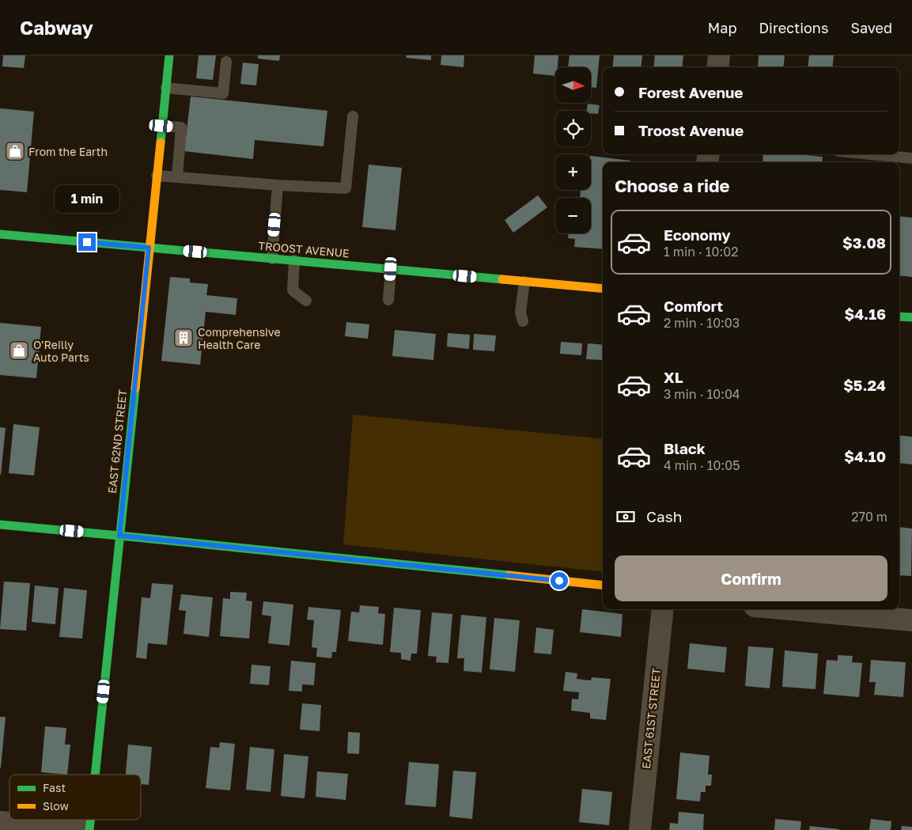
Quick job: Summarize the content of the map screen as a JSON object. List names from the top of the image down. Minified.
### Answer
{"streets":{"street":["TROOST AVENUE","EAST 62ND STREET","EAST 61ST STREET"]},"crossings":[["TROOST AVENUE","EAST 62ND STREET"]],"places":{"shop":["From the Earth","O'Reilly Auto Parts"],"building":["Comprehensive Health Care"]},"legend":["Fast","Slow"],"north":"right","page":{"header":"Cabway","nav":["Map","Directions","Saved"],"map_buttons":["+","−"],"banner":["Forest Avenue","Troost Avenue"],"heading":"Choose a ride","bubble":"1 min","list":[{"name":"Economy","note":"1 min · 10:02","value":"$3.08"},{"name":"Comfort","note":"2 min · 10:03","value":"$4.16"},{"name":"XL","note":"3 min · 10:04","value":"$5.24"},{"name":"Black","note":"4 min · 10:05","value":"$4.10"}],"pay":["Cash","270 m"],"buttons":"Confirm"}}
